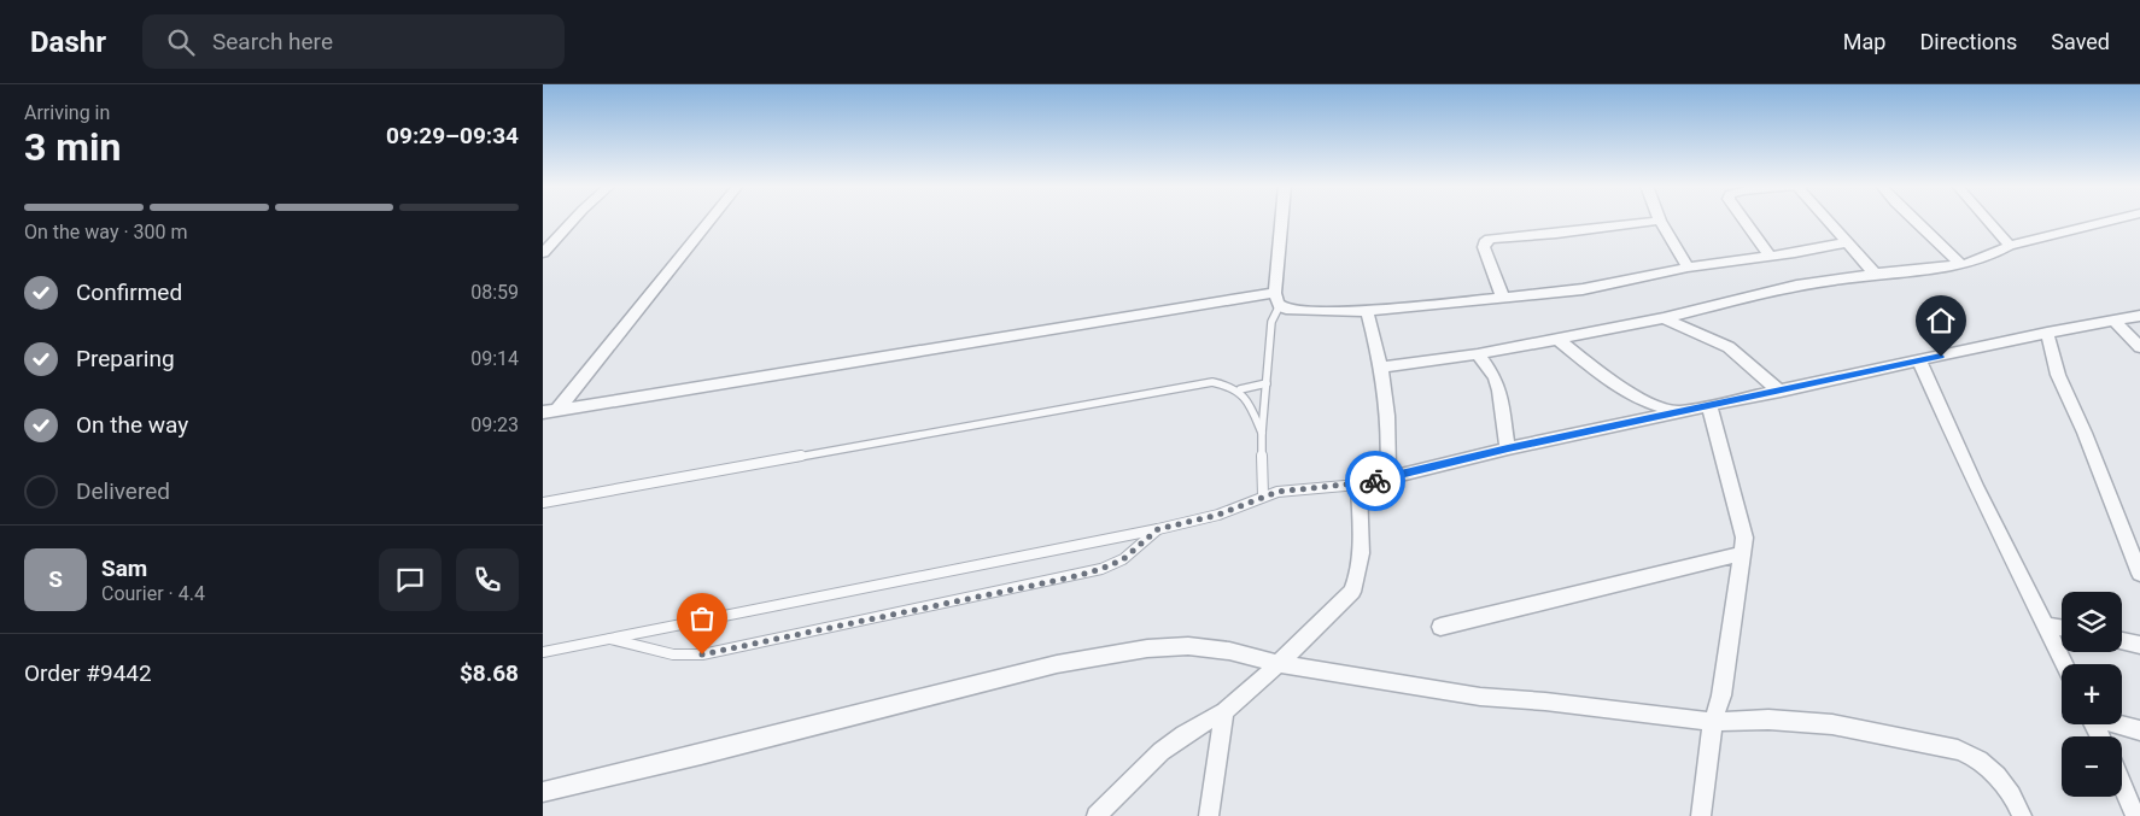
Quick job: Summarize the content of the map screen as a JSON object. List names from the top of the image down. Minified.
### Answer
{"page":{"header":"Dashr","search":"Search here","nav":["Map","Directions","Saved"],"heading":["3 min","Arriving in","09:29–09:34"],"panel":["Sam","Courier · 4.4","Order #9442","$8.68"],"bar":"On the way · 300 m","list":[["Confirmed","08:59"],["Preparing","09:14"],["On the way","09:23"],"Delivered"],"round":"S","map_buttons":["+","−"]}}
